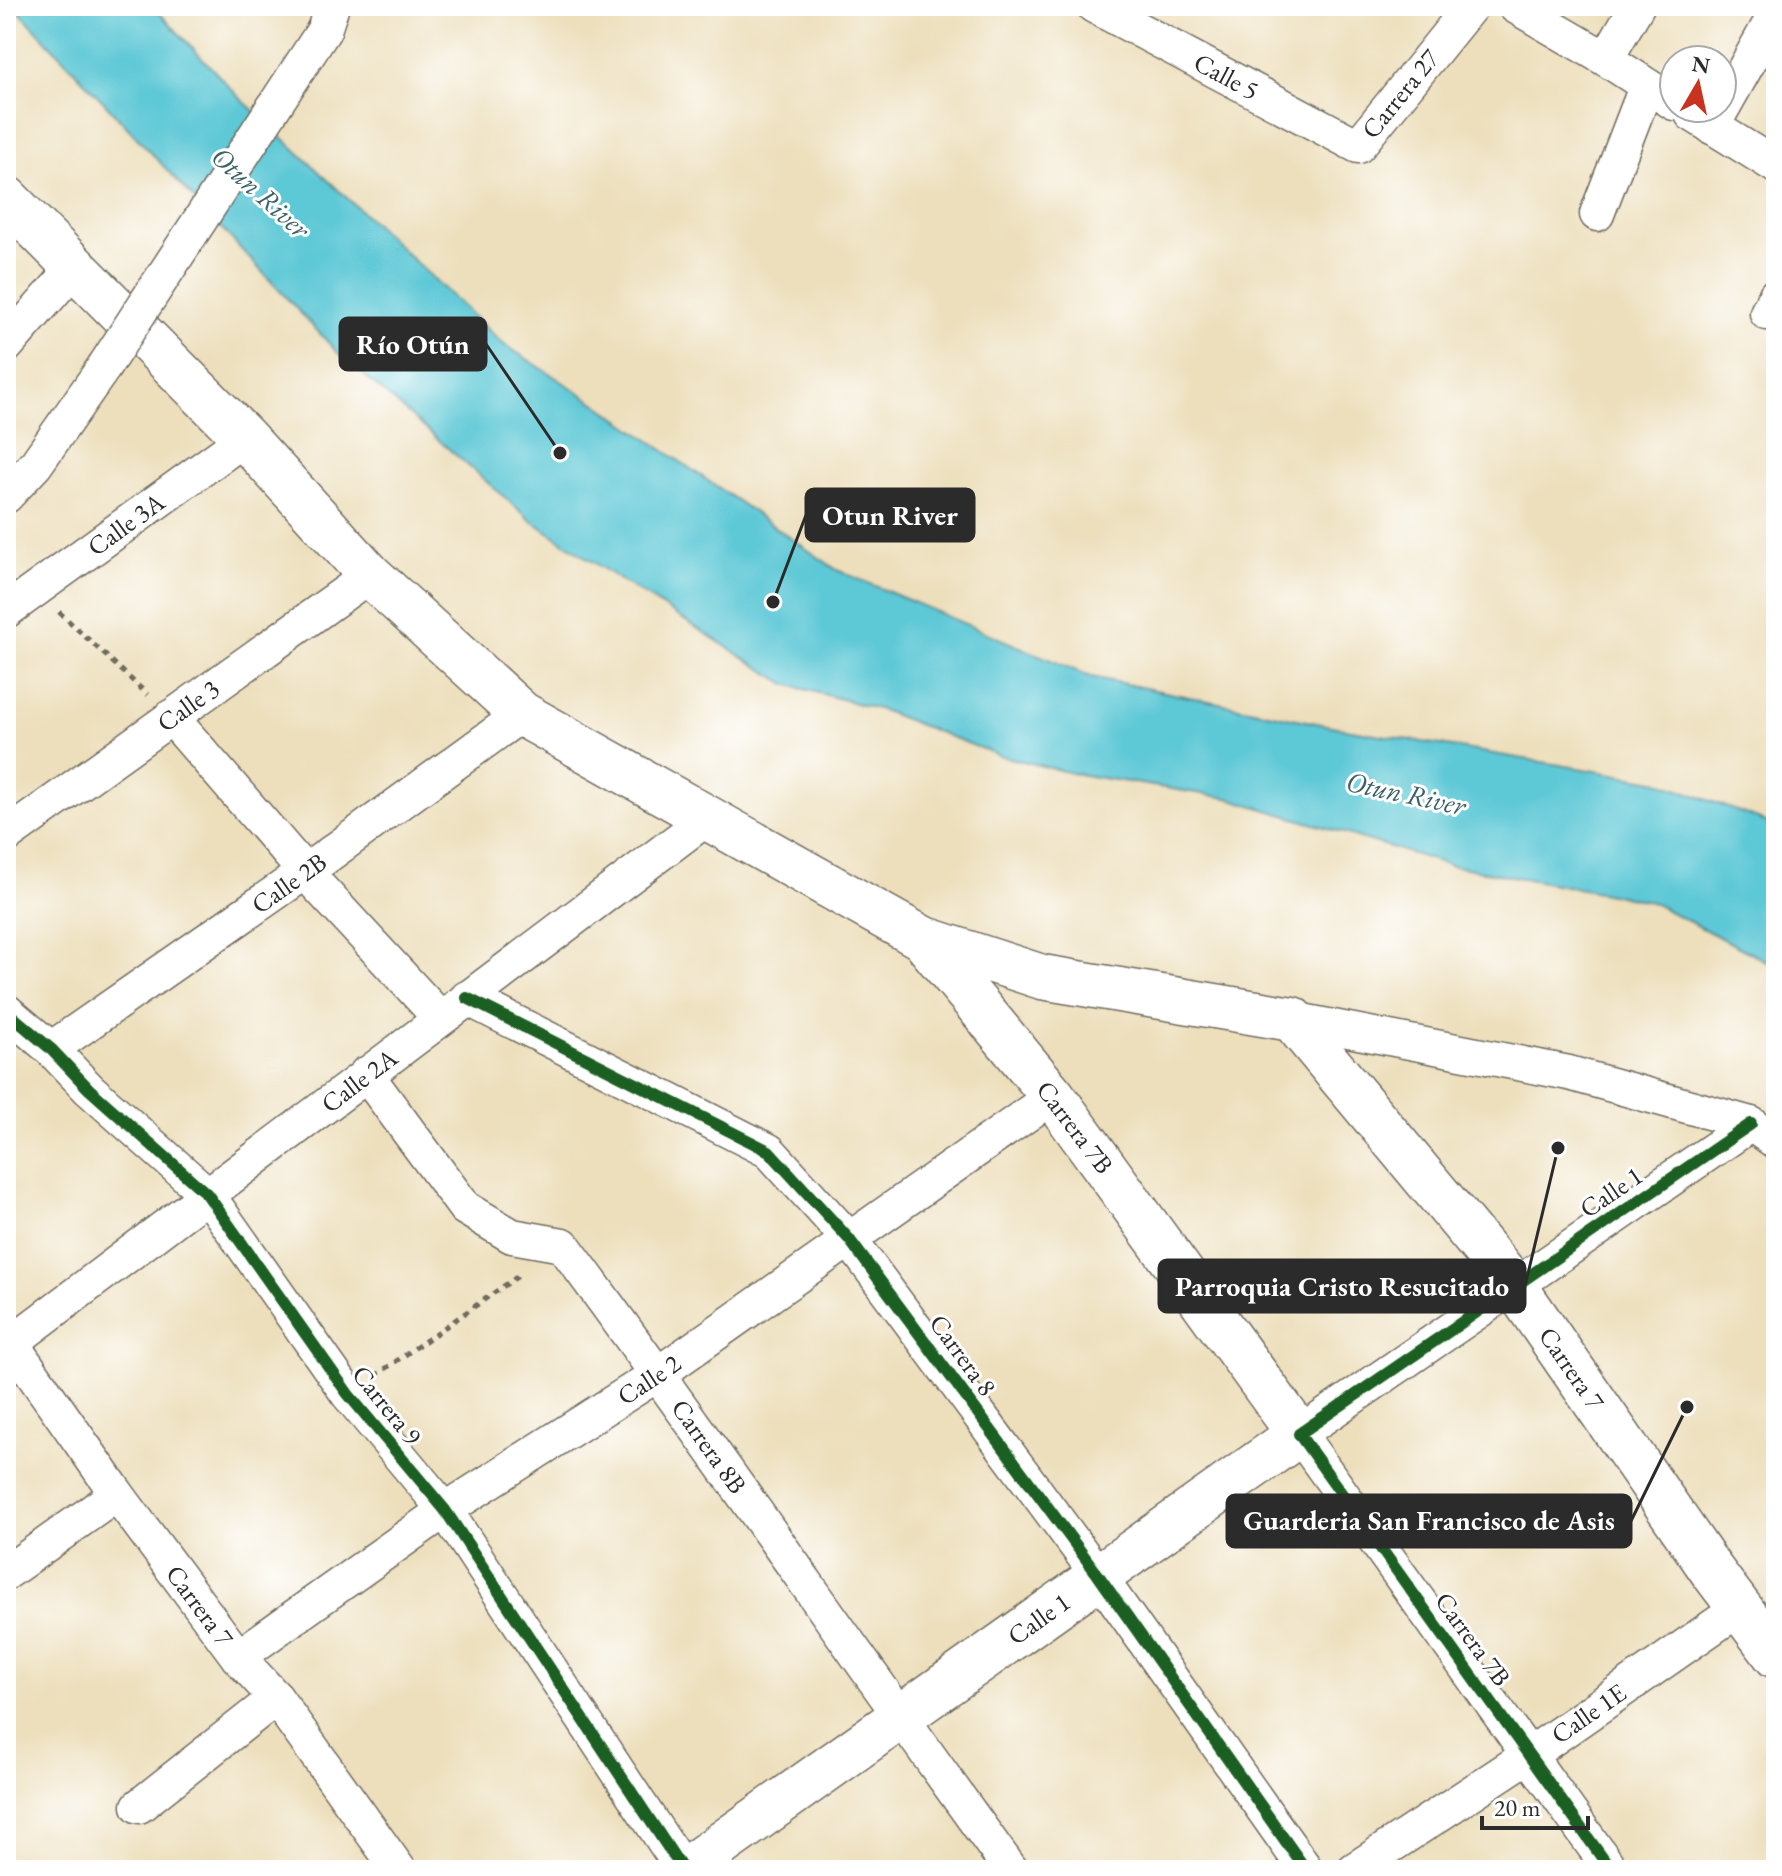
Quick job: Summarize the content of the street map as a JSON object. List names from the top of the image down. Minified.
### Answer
{"streets":{"main road":["Carrera 7B","Calle 1","Carrera 7"],"street":["Calle 5","Carrera 27","Calle 3A","Calle 3","Calle 2B","Calle 2A","Carrera 8","Calle 2","Carrera 9","Carrera 8B","Calle 1E"]},"crossings":[["Calle 5","Carrera 27"],["Calle 2B","Carrera 9"],["Calle 2A","Carrera 8"],["Calle 2A","Carrera 7"],["Calle 2A","Carrera 9"],["Carrera 7B","Calle 1"],["Carrera 7B","Calle 2"],["Carrera 7B","Calle 1E"],["Calle 1","Carrera 8"],["Calle 1","Carrera 7"],["Calle 1","Carrera 9"],["Calle 1","Carrera 8B"],["Carrera 8","Calle 2"],["Carrera 7","Calle 2"],["Carrera 7","Calle 1E"],["Calle 2","Carrera 9"],["Calle 2","Carrera 8B"]],"water":["Otun River"],"places":["Río Otún","Otun River","Parroquia Cristo Resucitado","Guarderia San Francisco de Asis"],"scale_bar":"20 m","north":"top"}
